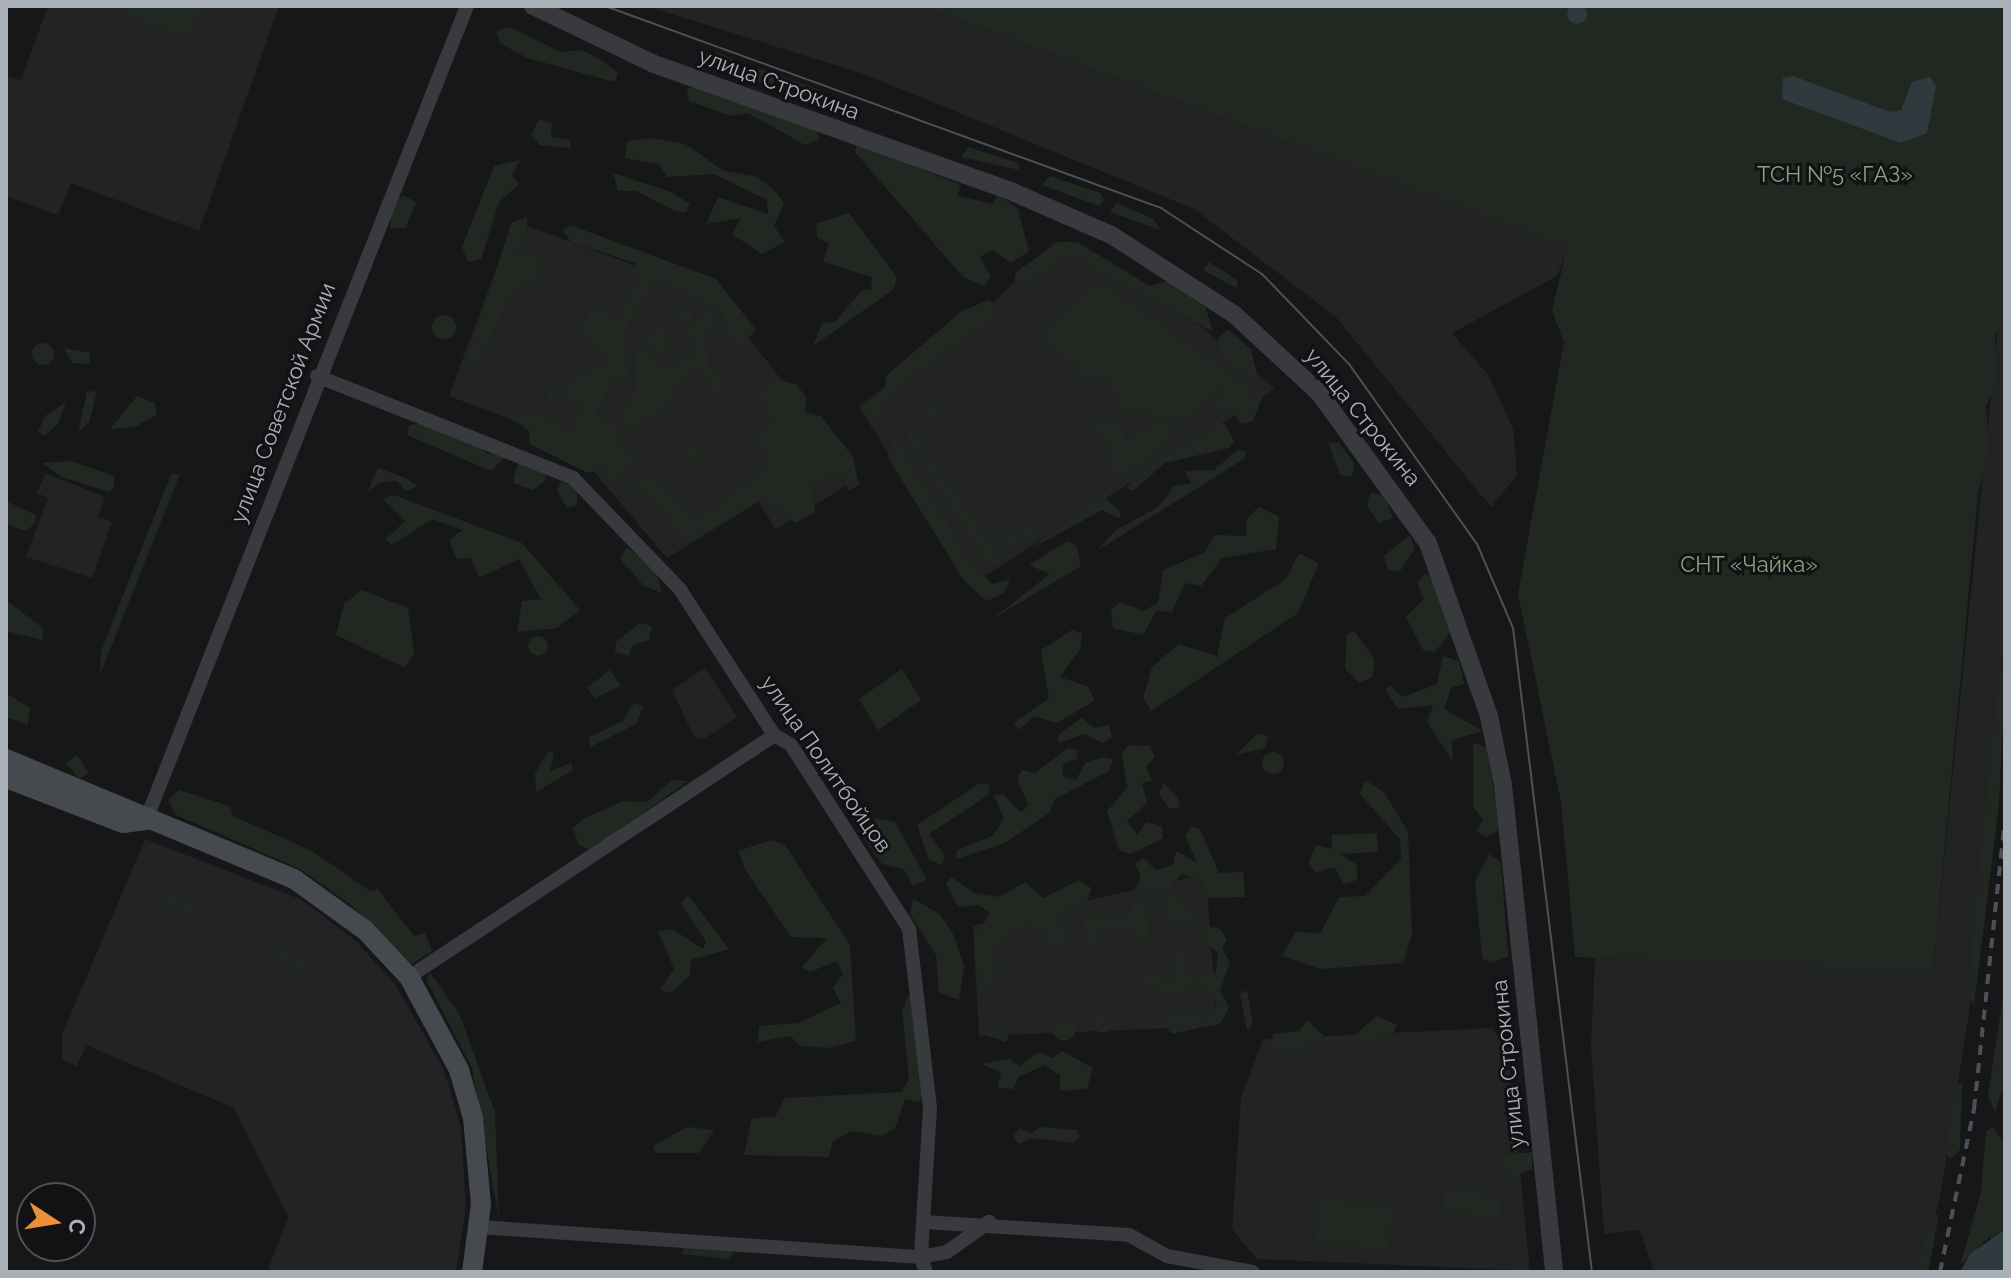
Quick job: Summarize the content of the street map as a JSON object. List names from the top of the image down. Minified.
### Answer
{"streets":{"street":["улица Строкина","улица Советской Армии","улица Политбойцов"]},"crossings":[["улица Советской Армии","улица Политбойцов"]],"parks":["ТСН №5 «ГАЗ»","СНТ «Чайка»"],"north":"right"}
